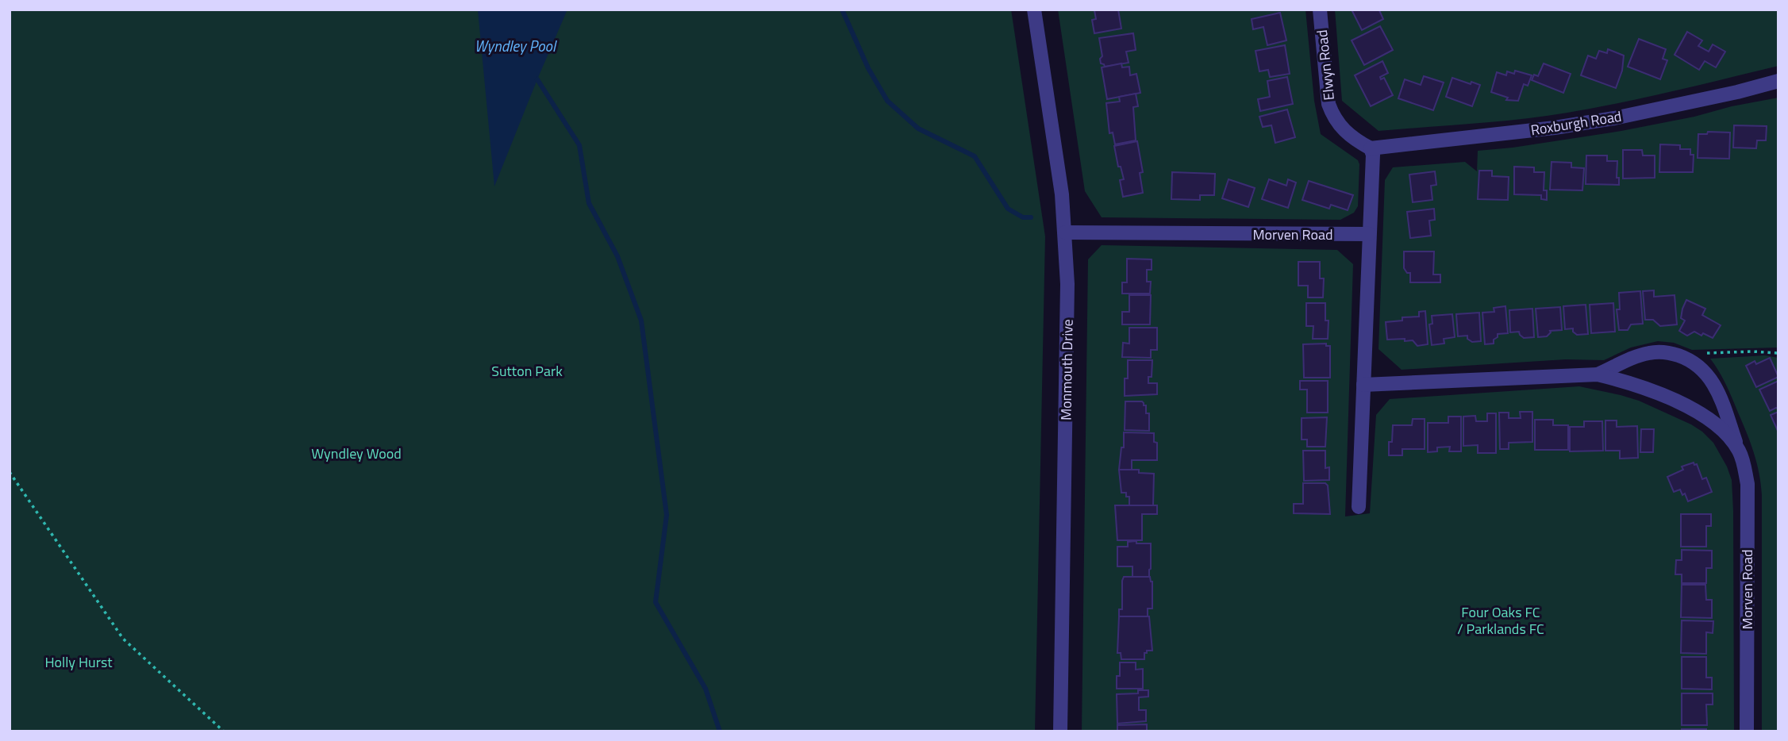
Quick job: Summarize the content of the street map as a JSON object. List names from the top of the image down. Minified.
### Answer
{"streets":{"street":["Elwyn Road","Roxburgh Road","Morven Road","Monmouth Drive"]},"crossings":[["Elwyn Road","Roxburgh Road"],["Morven Road","Monmouth Drive"]],"water":["Wyndley Pool"],"parks":["Sutton Park","Wyndley Wood","Four Oaks FC / Parklands FC","Holly Hurst"]}
